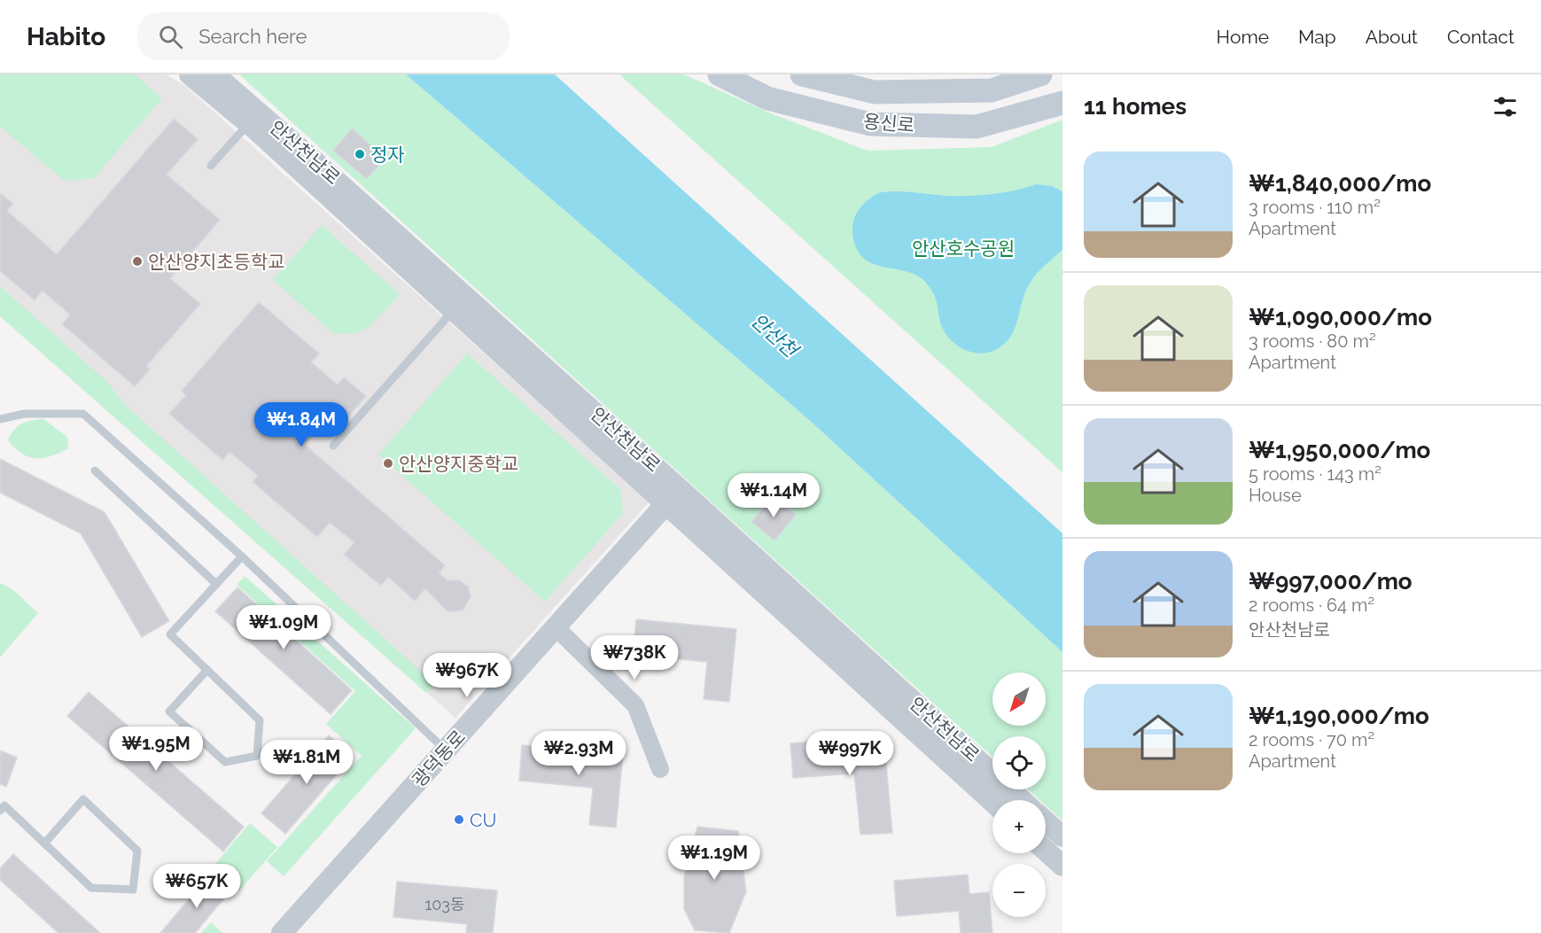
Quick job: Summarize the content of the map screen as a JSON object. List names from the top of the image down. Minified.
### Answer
{"streets":{"main road":["용신로"],"street":["안산천남로","광덕동로"]},"crossings":[["안산천남로","광덕동로"]],"water":["안산천"],"parks":["안산호수공원"],"places":["정자","안산양지초등학교","안산양지중학교","CU"],"house_numbers":["103동"],"north":"bottom left","page":{"header":"Habito","search":"Search here","nav":["Home","Map","About","Contact"],"heading":"11 homes","list":[{"name":"₩1,840,000/mo","note":"3 rooms · 110 m² · Apartment"},{"name":"₩1,090,000/mo","note":"3 rooms · 80 m² · Apartment"},{"name":"₩1,950,000/mo","note":"5 rooms · 143 m² · House"},{"name":"₩997,000/mo","note":"2 rooms · 64 m² · 안산천남로"},{"name":"₩1,190,000/mo","note":"2 rooms · 70 m² · Apartment"}],"price":["₩1.84M","₩1.14M","₩1.09M","₩738K","₩967K","₩1.95M","₩2.93M","₩997K","₩1.81M","₩1.19M","₩657K"],"map_buttons":["+","−"]}}
